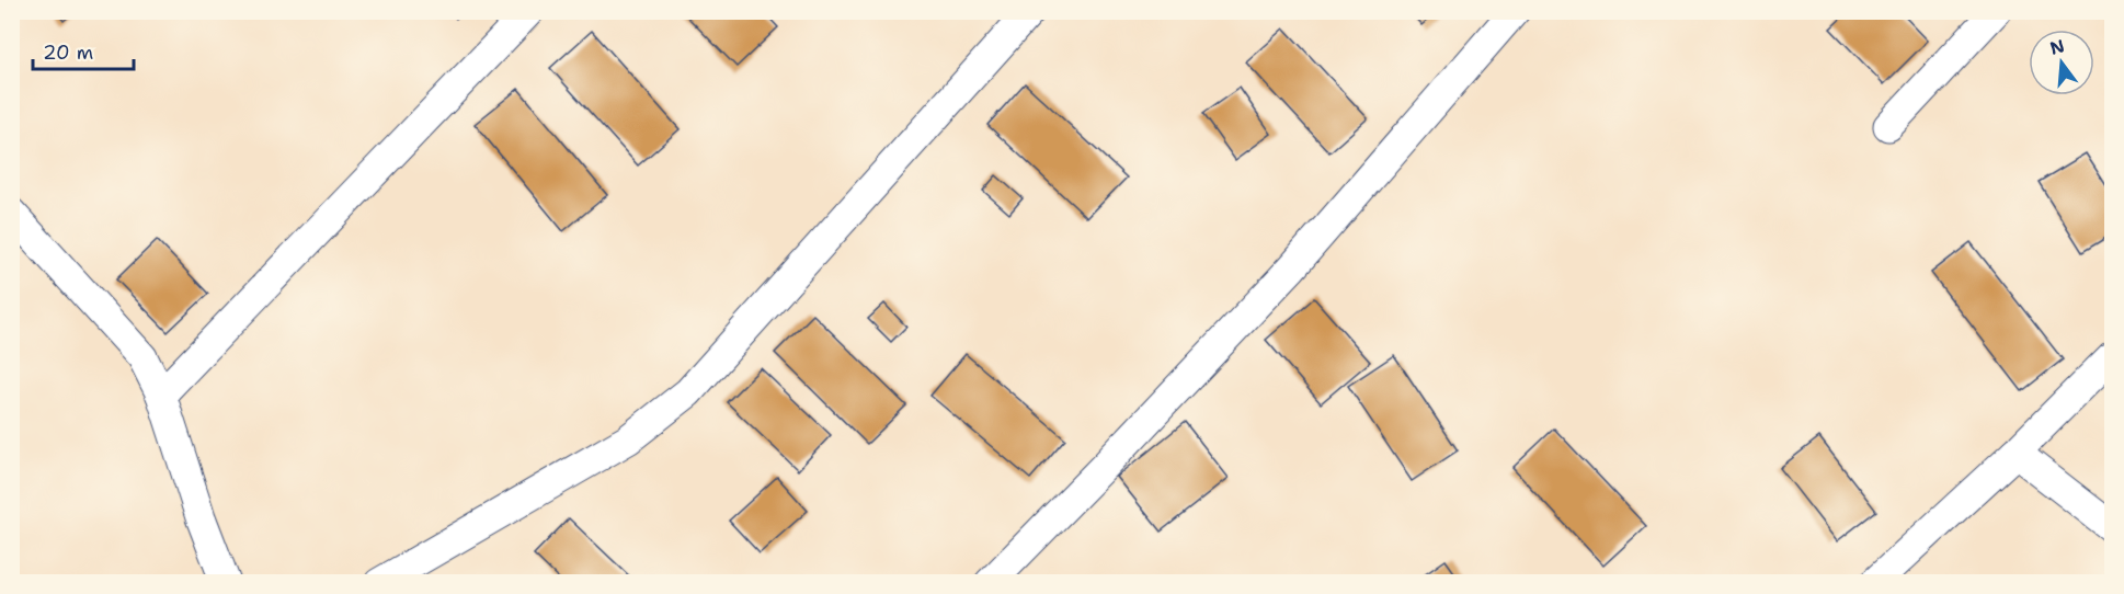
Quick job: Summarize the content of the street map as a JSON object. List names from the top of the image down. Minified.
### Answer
{"scale_bar":"20 m","north":"top"}
